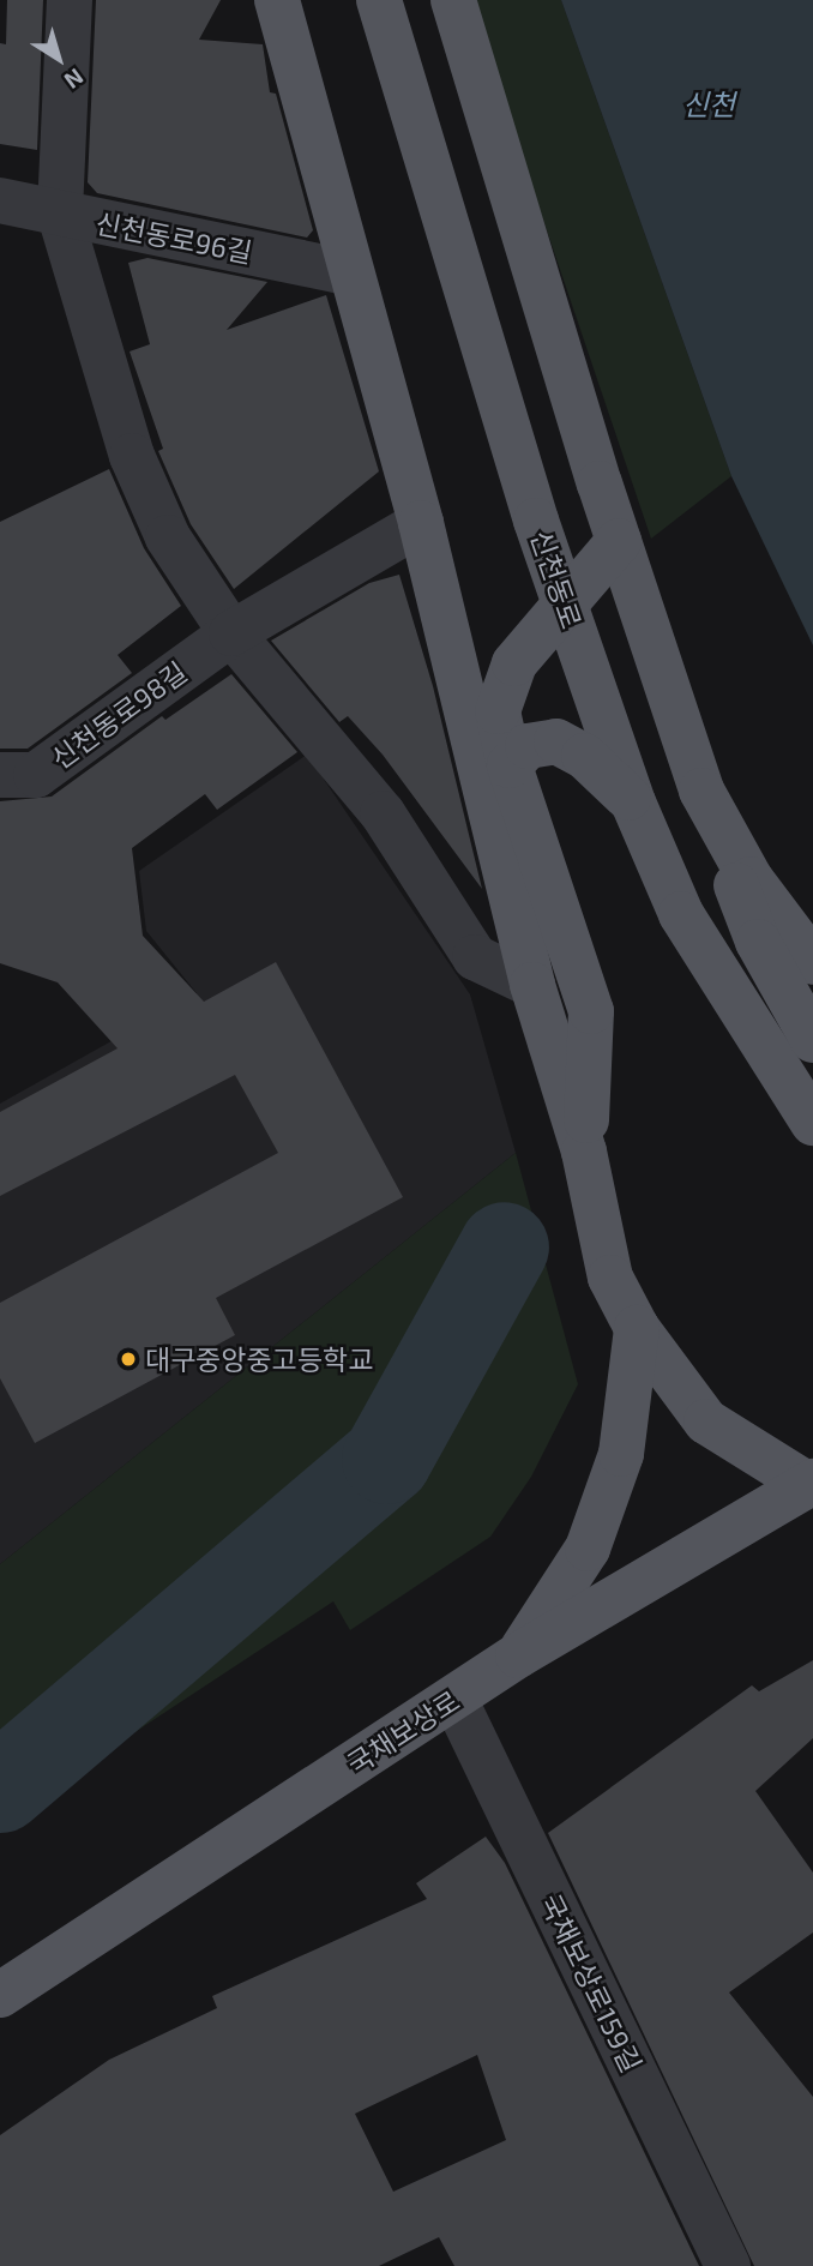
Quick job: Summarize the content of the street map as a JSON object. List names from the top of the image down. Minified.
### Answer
{"streets":{"main road":["신천동로","국채보상로"],"street":["신천동로96길","신천동로98길","국채보상로159길"]},"crossings":[["국채보상로","국채보상로159길"]],"water":["신천"],"places":["대구중앙중고등학교"],"north":"bottom right"}
